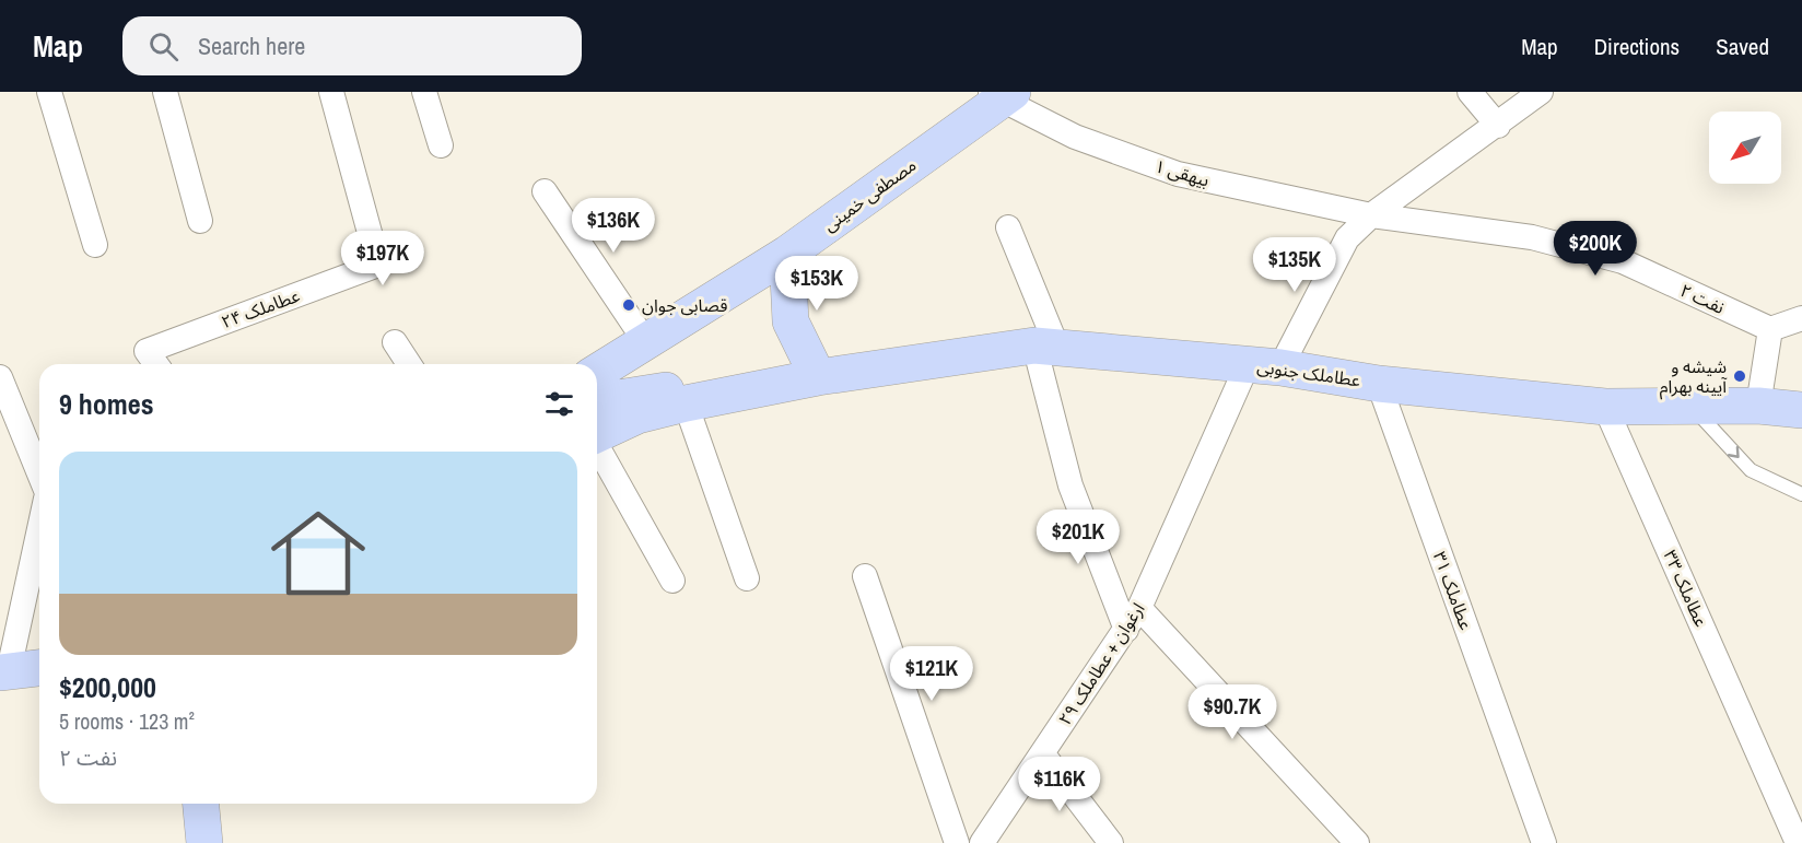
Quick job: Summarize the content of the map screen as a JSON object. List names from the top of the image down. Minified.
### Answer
{"streets":{"main road":["مصطفی خمینی","عطاملک جنوبی"],"street":["بیهقی ۱","نفت ۲","عطاملک ۲۴","عطاملک ۳۳","عطاملک ۳۱","ارغوان + عطاملک ۲۹"]},"crossings":[["بیهقی ۱","مصطفی خمینی"],["بیهقی ۱","نفت ۲"],["بیهقی ۱","ارغوان + عطاملک ۲۹"],["نفت ۲","ارغوان + عطاملک ۲۹"],["عطاملک جنوبی","عطاملک ۳۳"],["عطاملک جنوبی","عطاملک ۳۱"],["عطاملک جنوبی","ارغوان + عطاملک ۲۹"]],"places":["قصابی جوان","شیشه و آیینه بهرام"],"north":"bottom left","page":{"header":"Map","search":"Search here","nav":["Map","Directions","Saved"],"price":["$136K","$200K","$197K","$135K","$153K","$201K","$121K","$90.7K","$116K"],"heading":"9 homes","list":[{"name":"$200,000","note":"5 rooms · 123 m² · نفت ۲"}]}}
